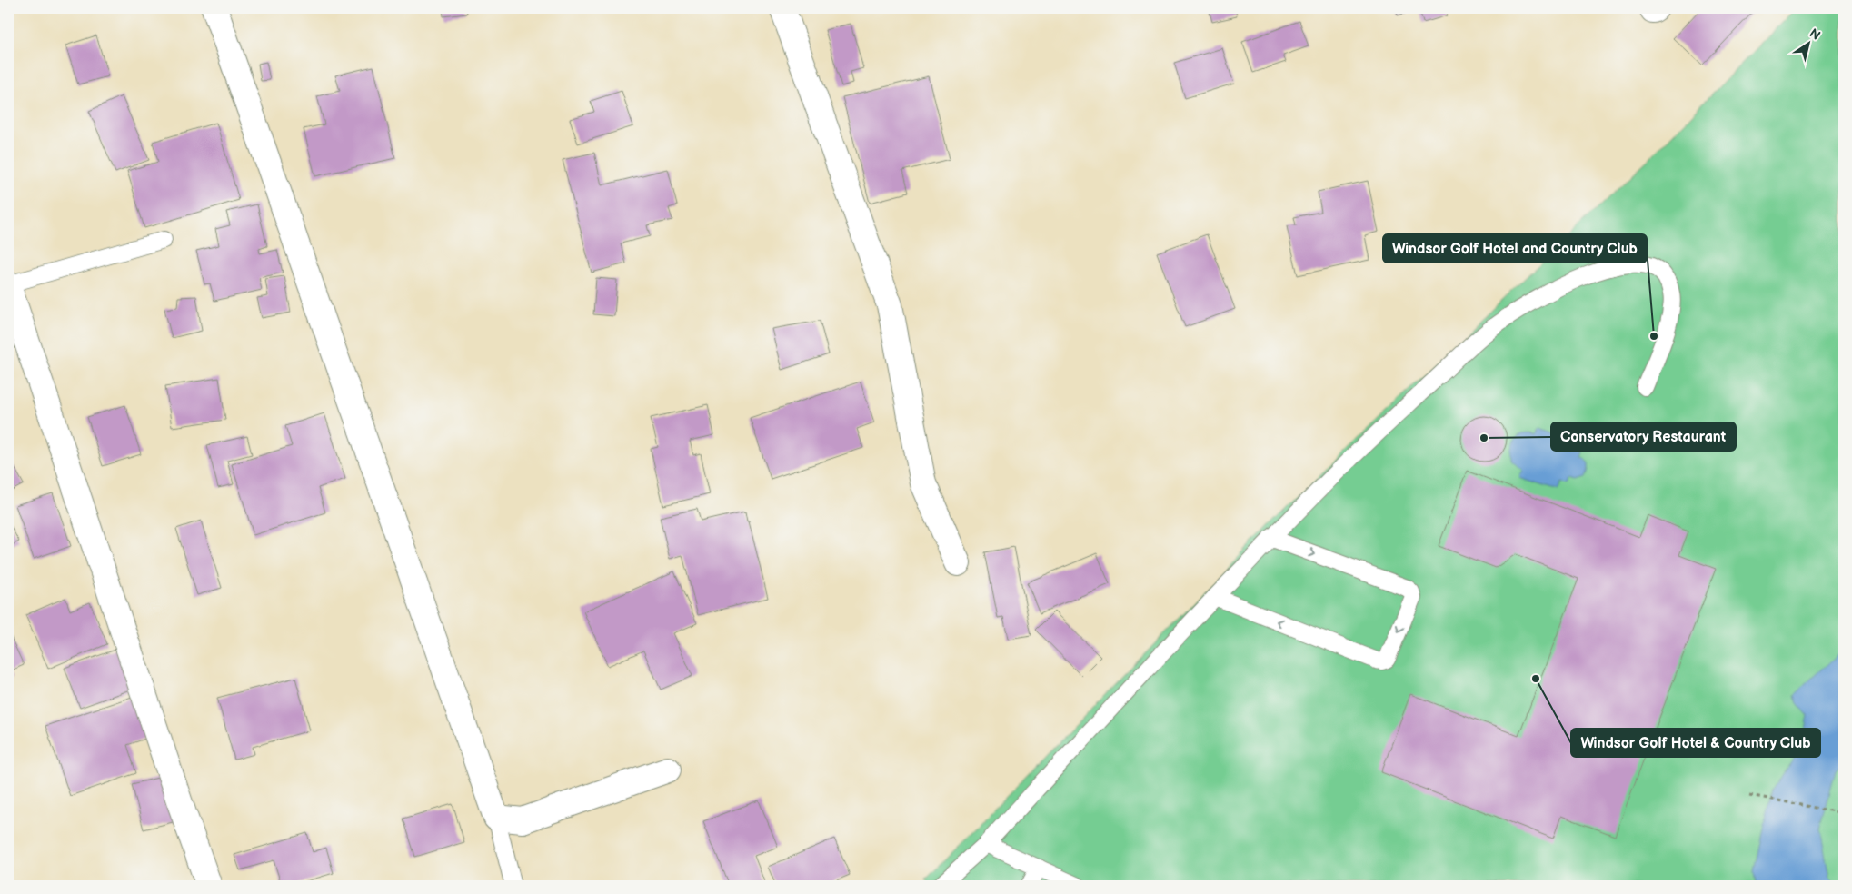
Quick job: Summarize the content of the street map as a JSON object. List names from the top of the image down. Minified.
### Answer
{"places":["Windsor Golf Hotel and Country Club","Conservatory Restaurant","Windsor Golf Hotel & Country Club"],"north":"top right"}
